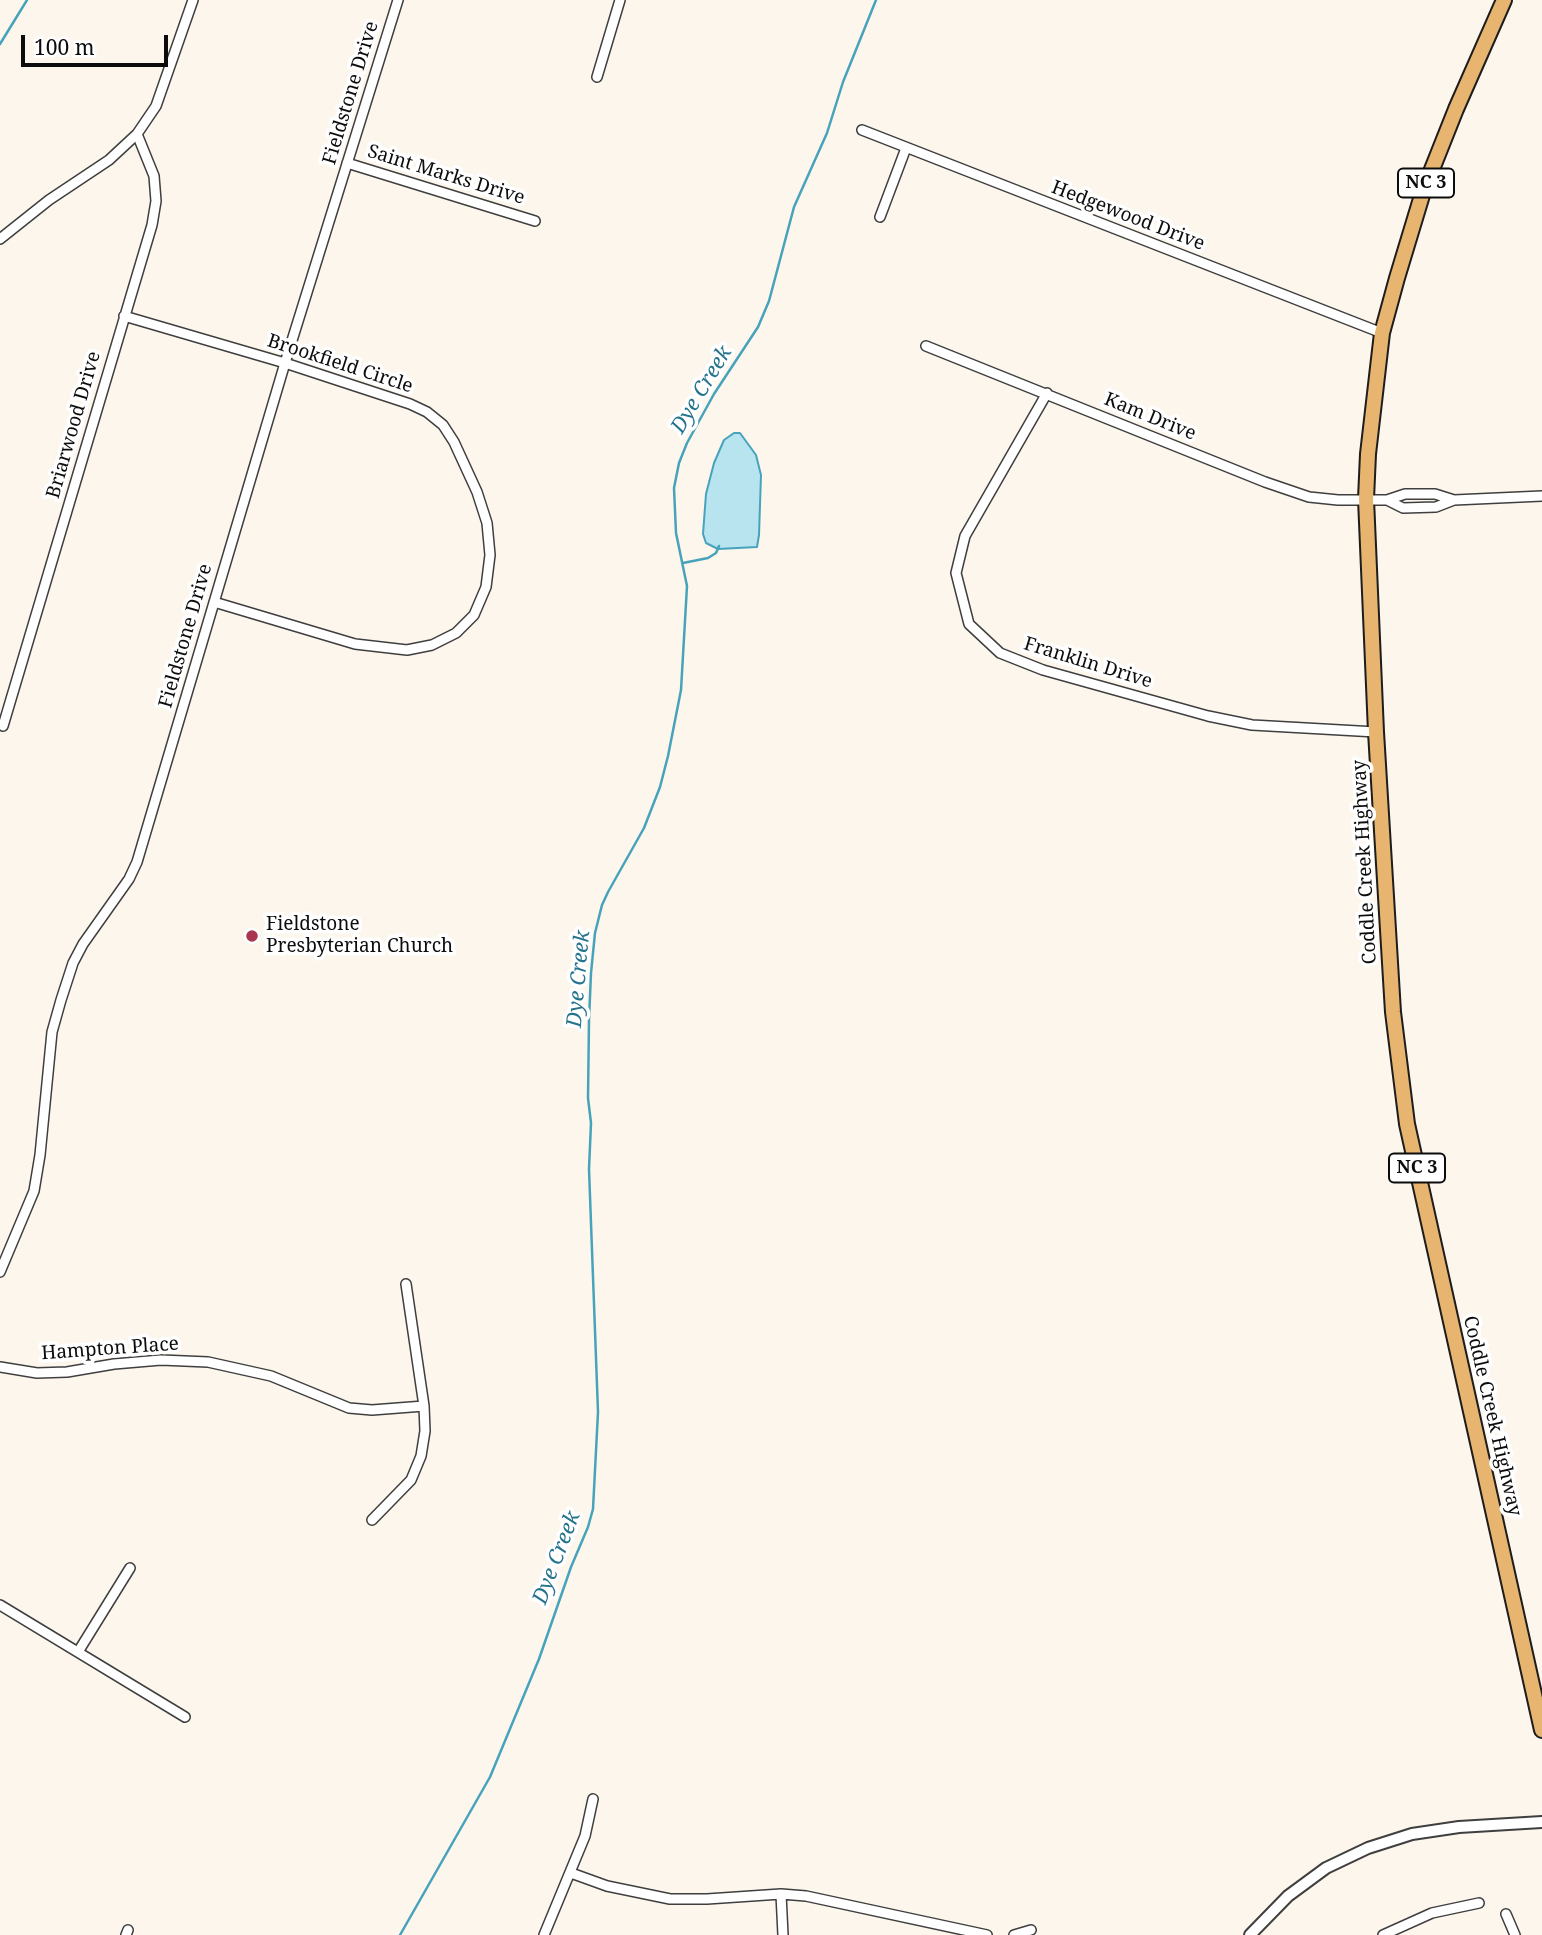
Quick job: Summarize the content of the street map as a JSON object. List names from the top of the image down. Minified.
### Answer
{"streets":{"main road":["NC 3","Coddle Creek Highway"],"street":["Fieldstone Drive","Saint Marks Drive","Hedgewood Drive","Brookfield Circle","Kam Drive","Briarwood Drive","Franklin Drive","Hampton Place"]},"crossings":[["Fieldstone Drive","Saint Marks Drive"],["Fieldstone Drive","Brookfield Circle"],["Hedgewood Drive","Coddle Creek Highway"],["Brookfield Circle","Briarwood Drive"],["Kam Drive","Franklin Drive"],["Kam Drive","Coddle Creek Highway"],["Franklin Drive","Coddle Creek Highway"]],"water":["Dye Creek"],"places":["Fieldstone Presbyterian Church"],"scale_bar":"100 m"}
